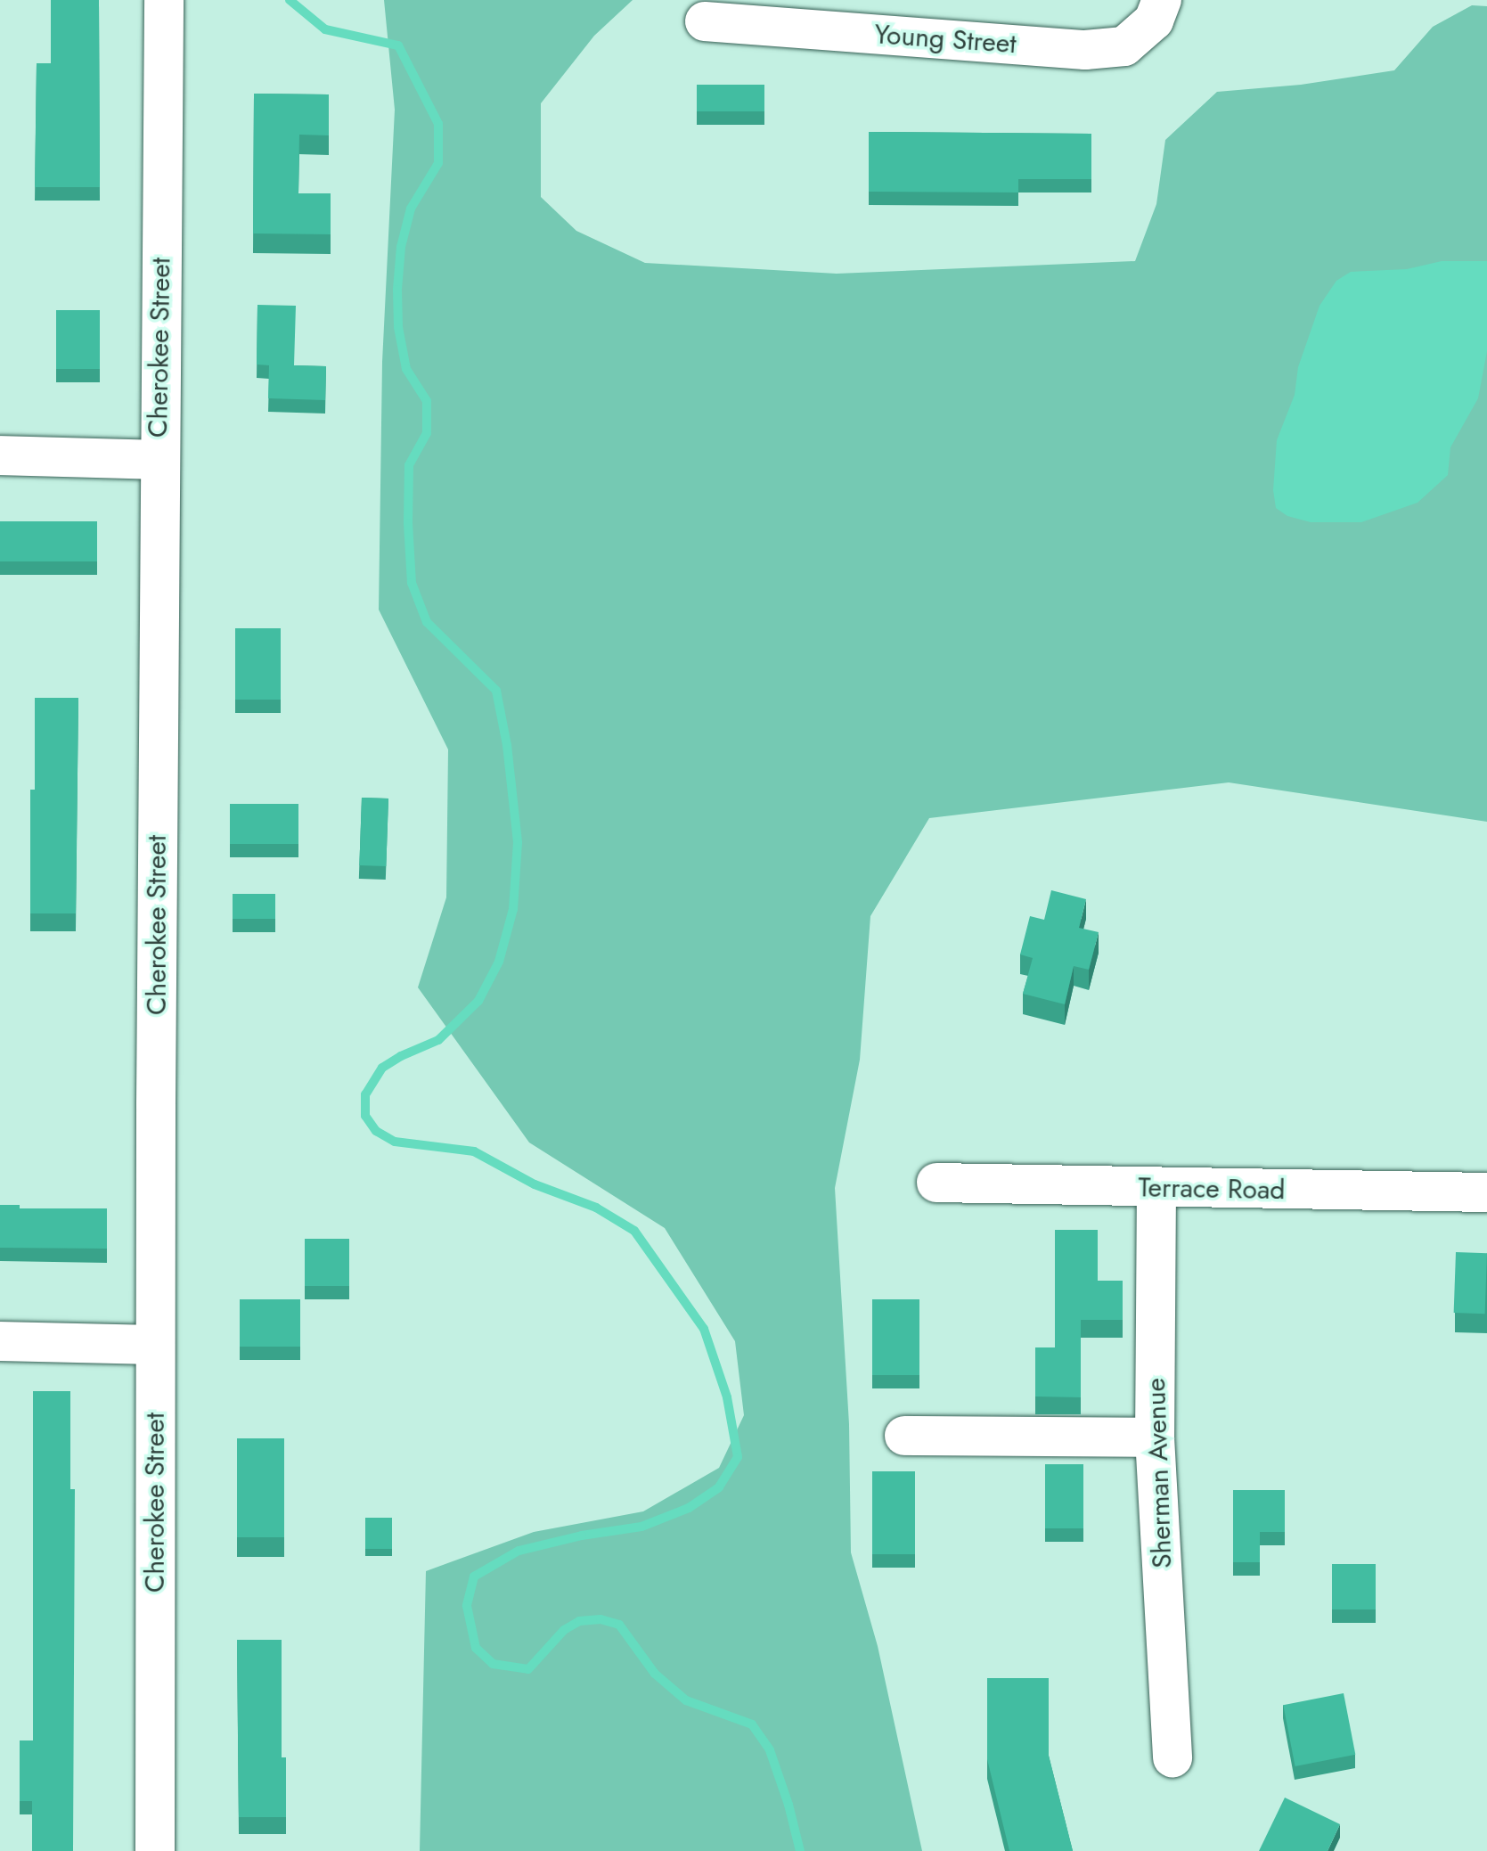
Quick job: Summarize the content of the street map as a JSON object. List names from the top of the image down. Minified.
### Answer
{"streets":{"street":["Young Street","Cherokee Street","Terrace Road","Sherman Avenue"]},"crossings":[["Terrace Road","Sherman Avenue"]]}
